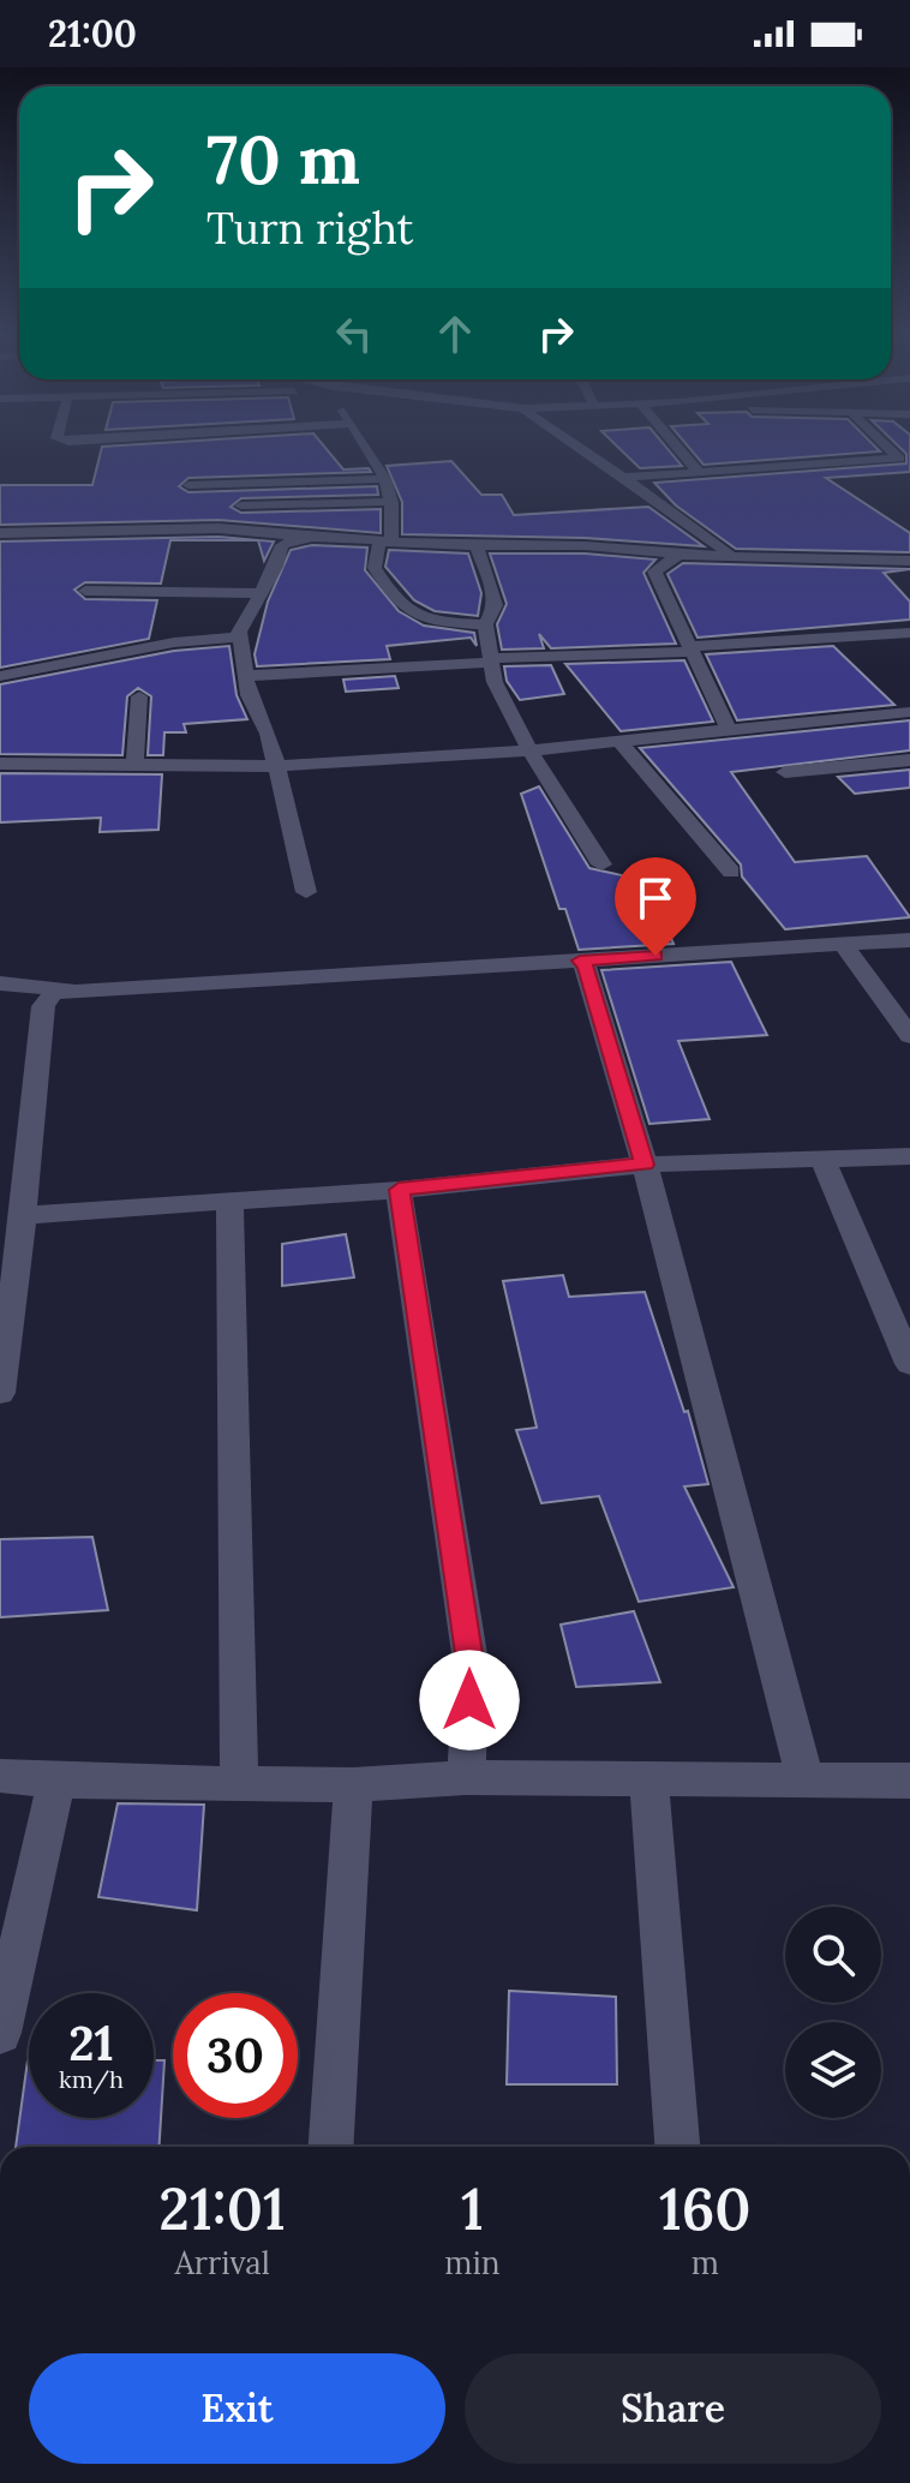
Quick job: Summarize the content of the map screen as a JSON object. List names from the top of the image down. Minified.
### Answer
{"page":{"status":"21:00","turn":["70 m","Turn right"],"speed":"21 km/h","limit":"30","eta":["21:01","Arrival","1","min","160","m"],"buttons":["Exit","Share"]}}
